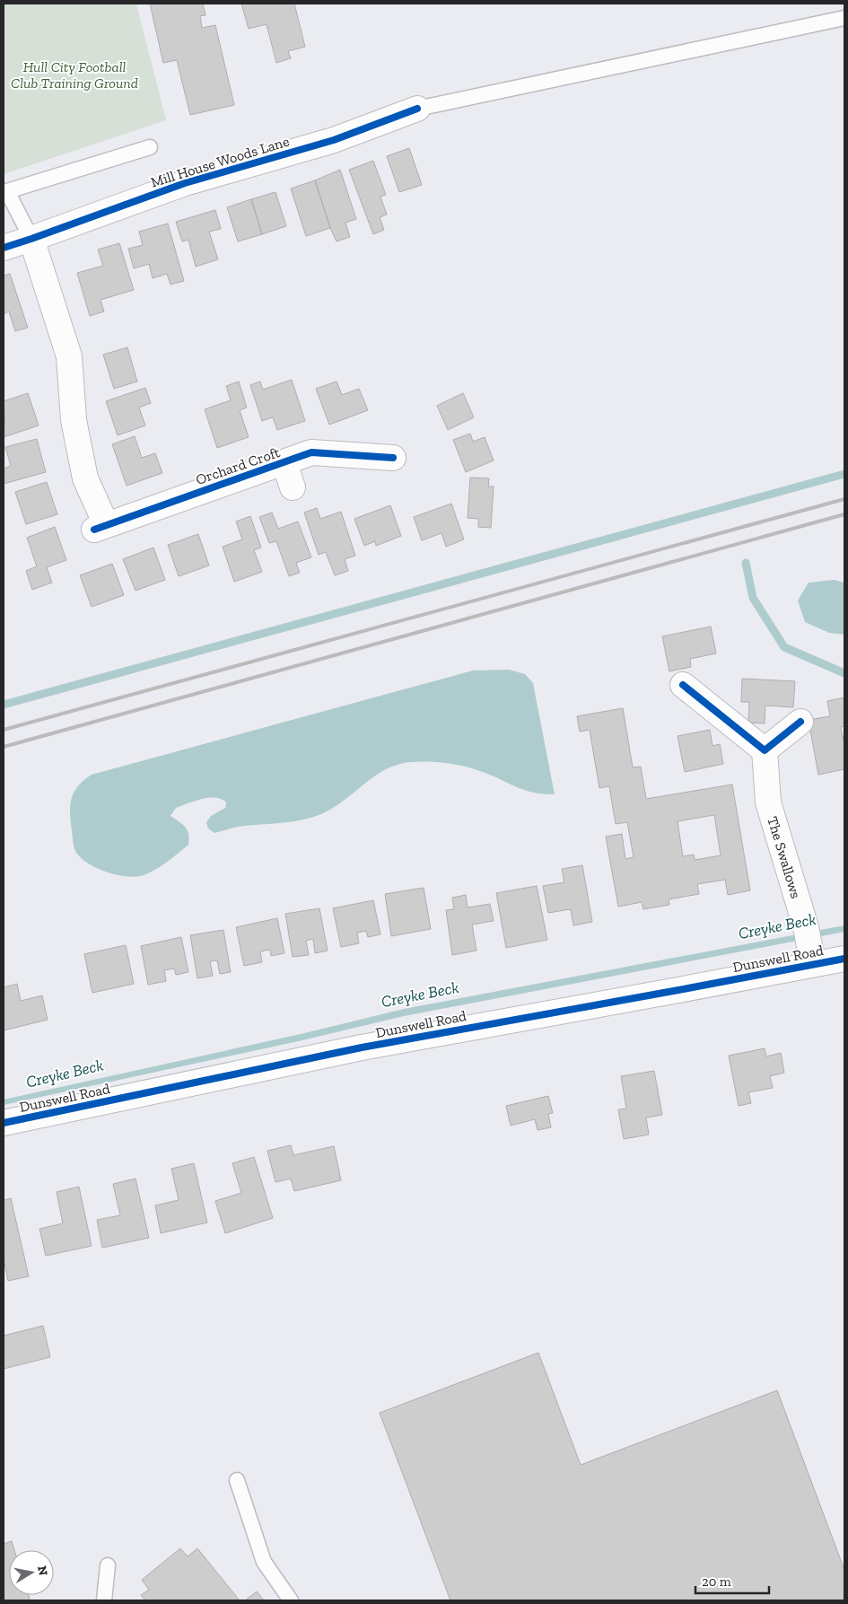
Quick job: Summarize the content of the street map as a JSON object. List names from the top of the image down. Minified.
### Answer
{"streets":{"street":["Mill House Woods Lane","Orchard Croft","The Swallows","Dunswell Road"]},"crossings":[["Mill House Woods Lane","Orchard Croft"],["The Swallows","Dunswell Road"]],"water":["Creyke Beck"],"parks":["Hull City Football Club Training Ground"],"scale_bar":"20 m","north":"right"}
